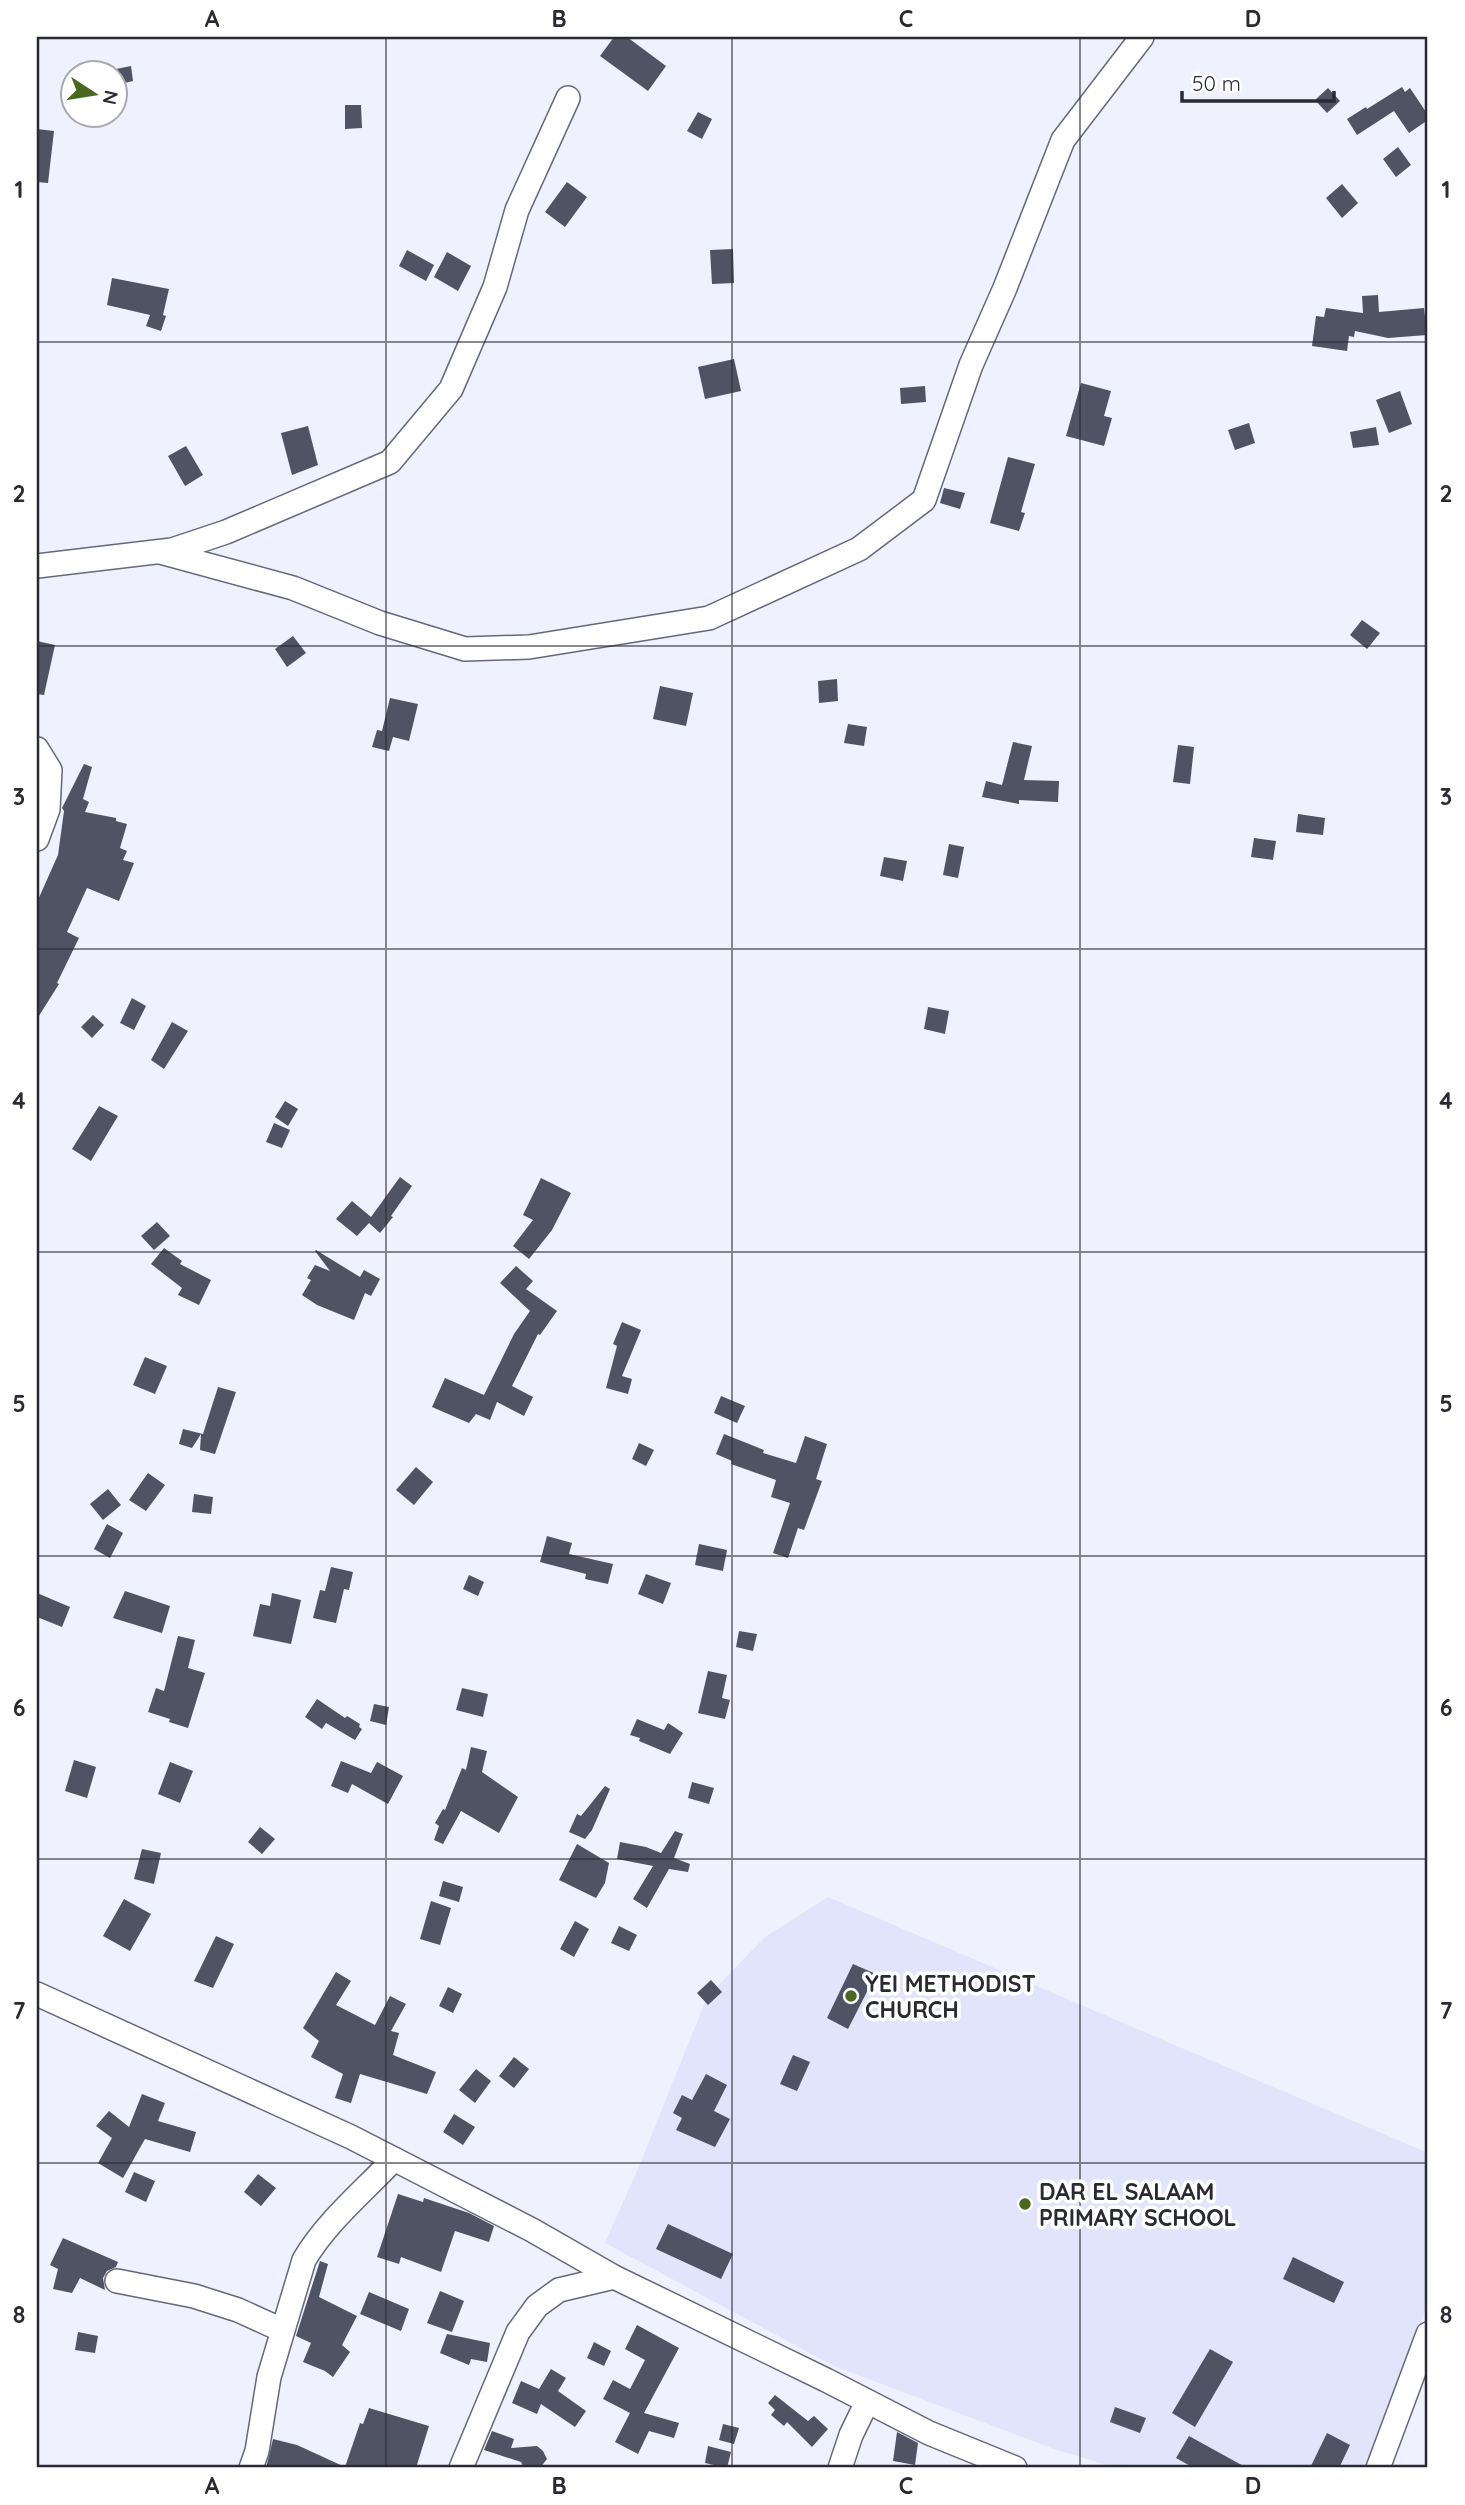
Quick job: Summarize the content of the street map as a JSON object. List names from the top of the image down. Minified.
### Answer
{"places":["YEI METHODIST CHURCH","DAR EL SALAAM PRIMARY SCHOOL"],"scale_bar":"50 m","north":"right","grid":{"columns":["A","B","C","D"],"rows":["1","2","3","4","5","6","7","8"]}}
